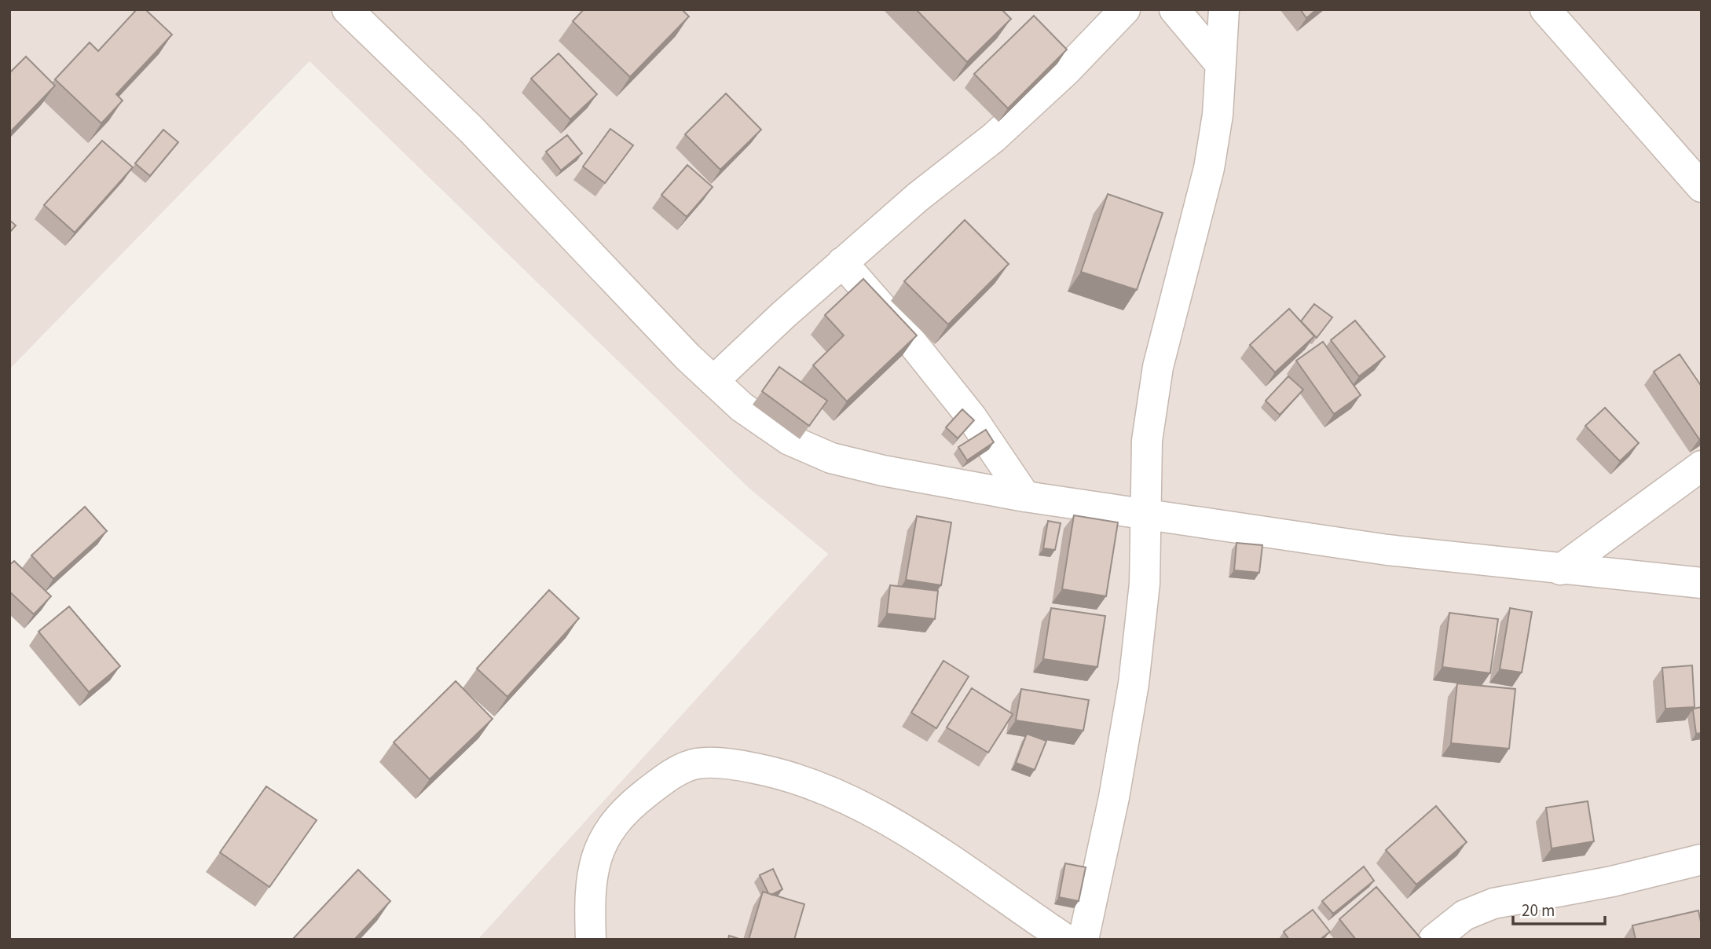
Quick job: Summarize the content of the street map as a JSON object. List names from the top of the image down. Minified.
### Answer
{"scale_bar":"20 m"}
